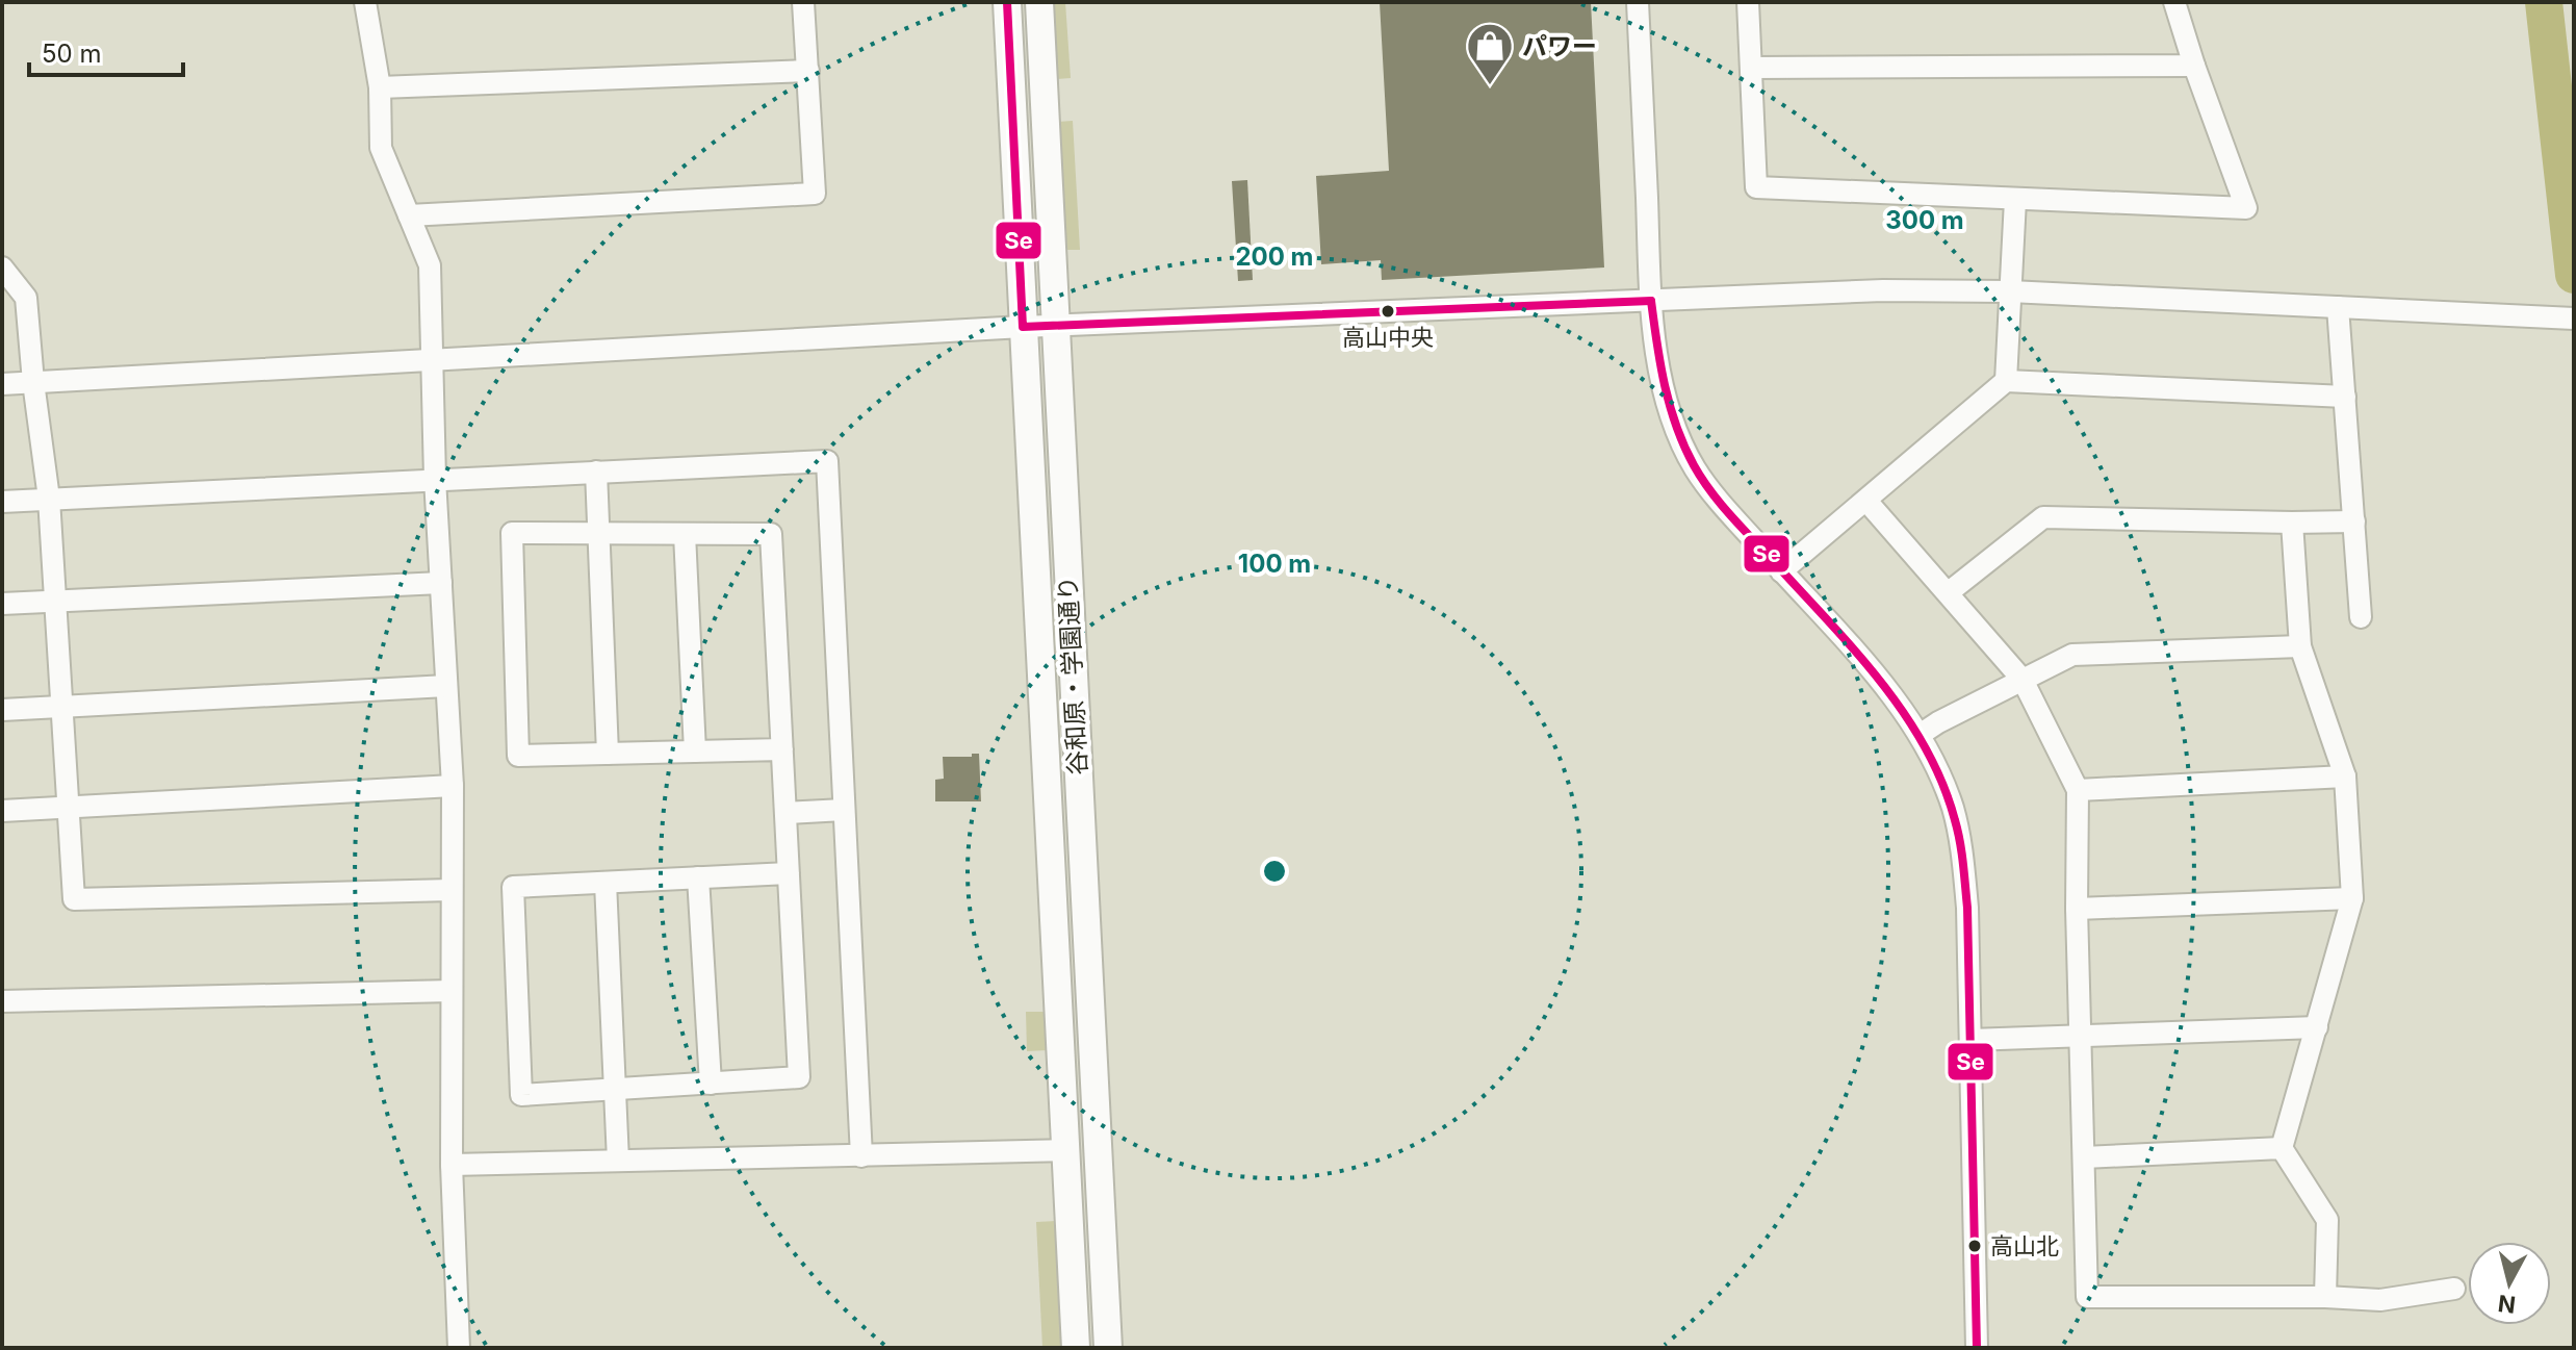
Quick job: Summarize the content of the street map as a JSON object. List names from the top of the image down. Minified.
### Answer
{"streets":{"main road":["谷和原・学園通り"]},"places":{"shop":["パワー"],"other":["高山中央","高山北"]},"lines":["transit line Se"],"scale_bar":"50 m","north":"bottom","rings":["300 m","200 m","100 m"]}
